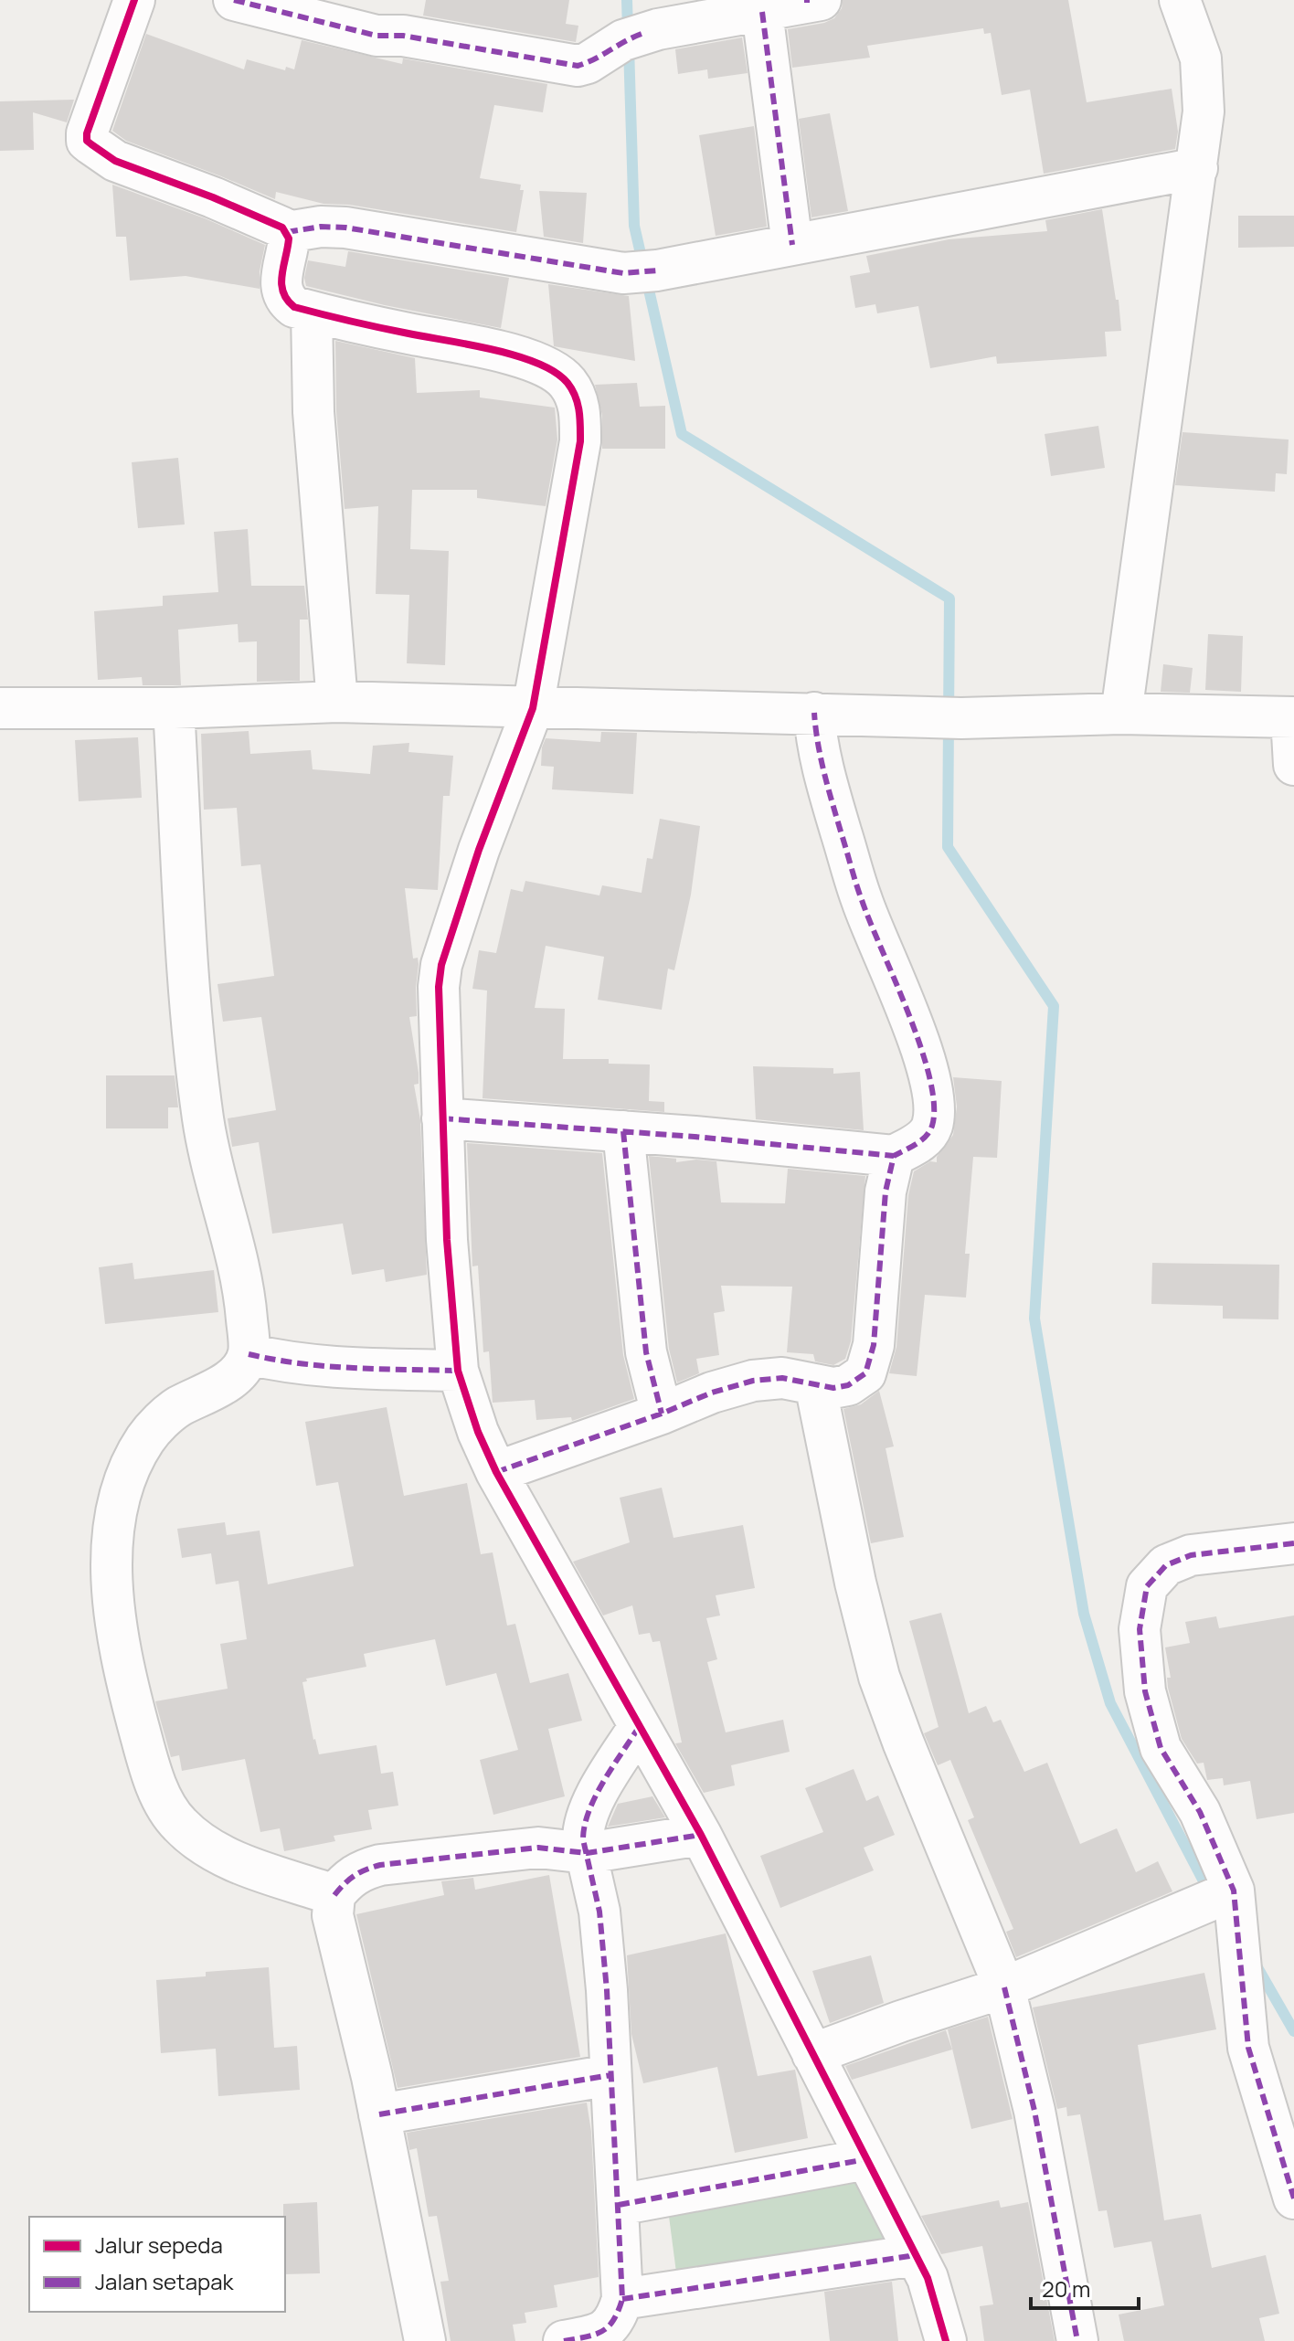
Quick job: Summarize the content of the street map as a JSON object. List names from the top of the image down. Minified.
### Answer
{"legend":["Jalur sepeda","Jalan setapak"],"scale_bar":"20 m"}
